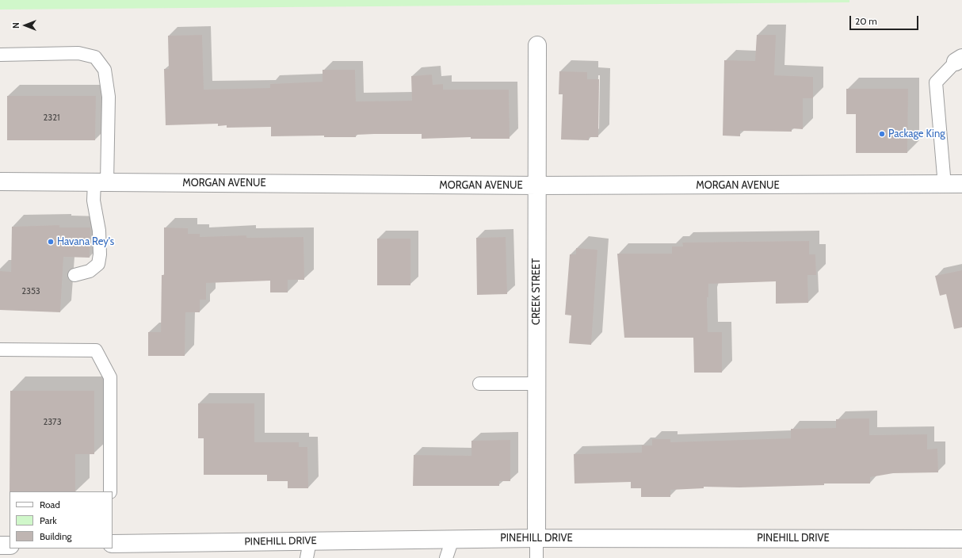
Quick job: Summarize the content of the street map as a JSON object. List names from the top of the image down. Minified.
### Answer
{"streets":{"street":["MORGAN AVENUE","CREEK STREET","PINEHILL DRIVE"]},"crossings":[["MORGAN AVENUE","CREEK STREET"],["CREEK STREET","PINEHILL DRIVE"]],"places":["Package King","Havana Rey's"],"house_numbers":["2321","2353","2373"],"legend":["Road","Park","Building"],"scale_bar":"20 m","north":"left"}
